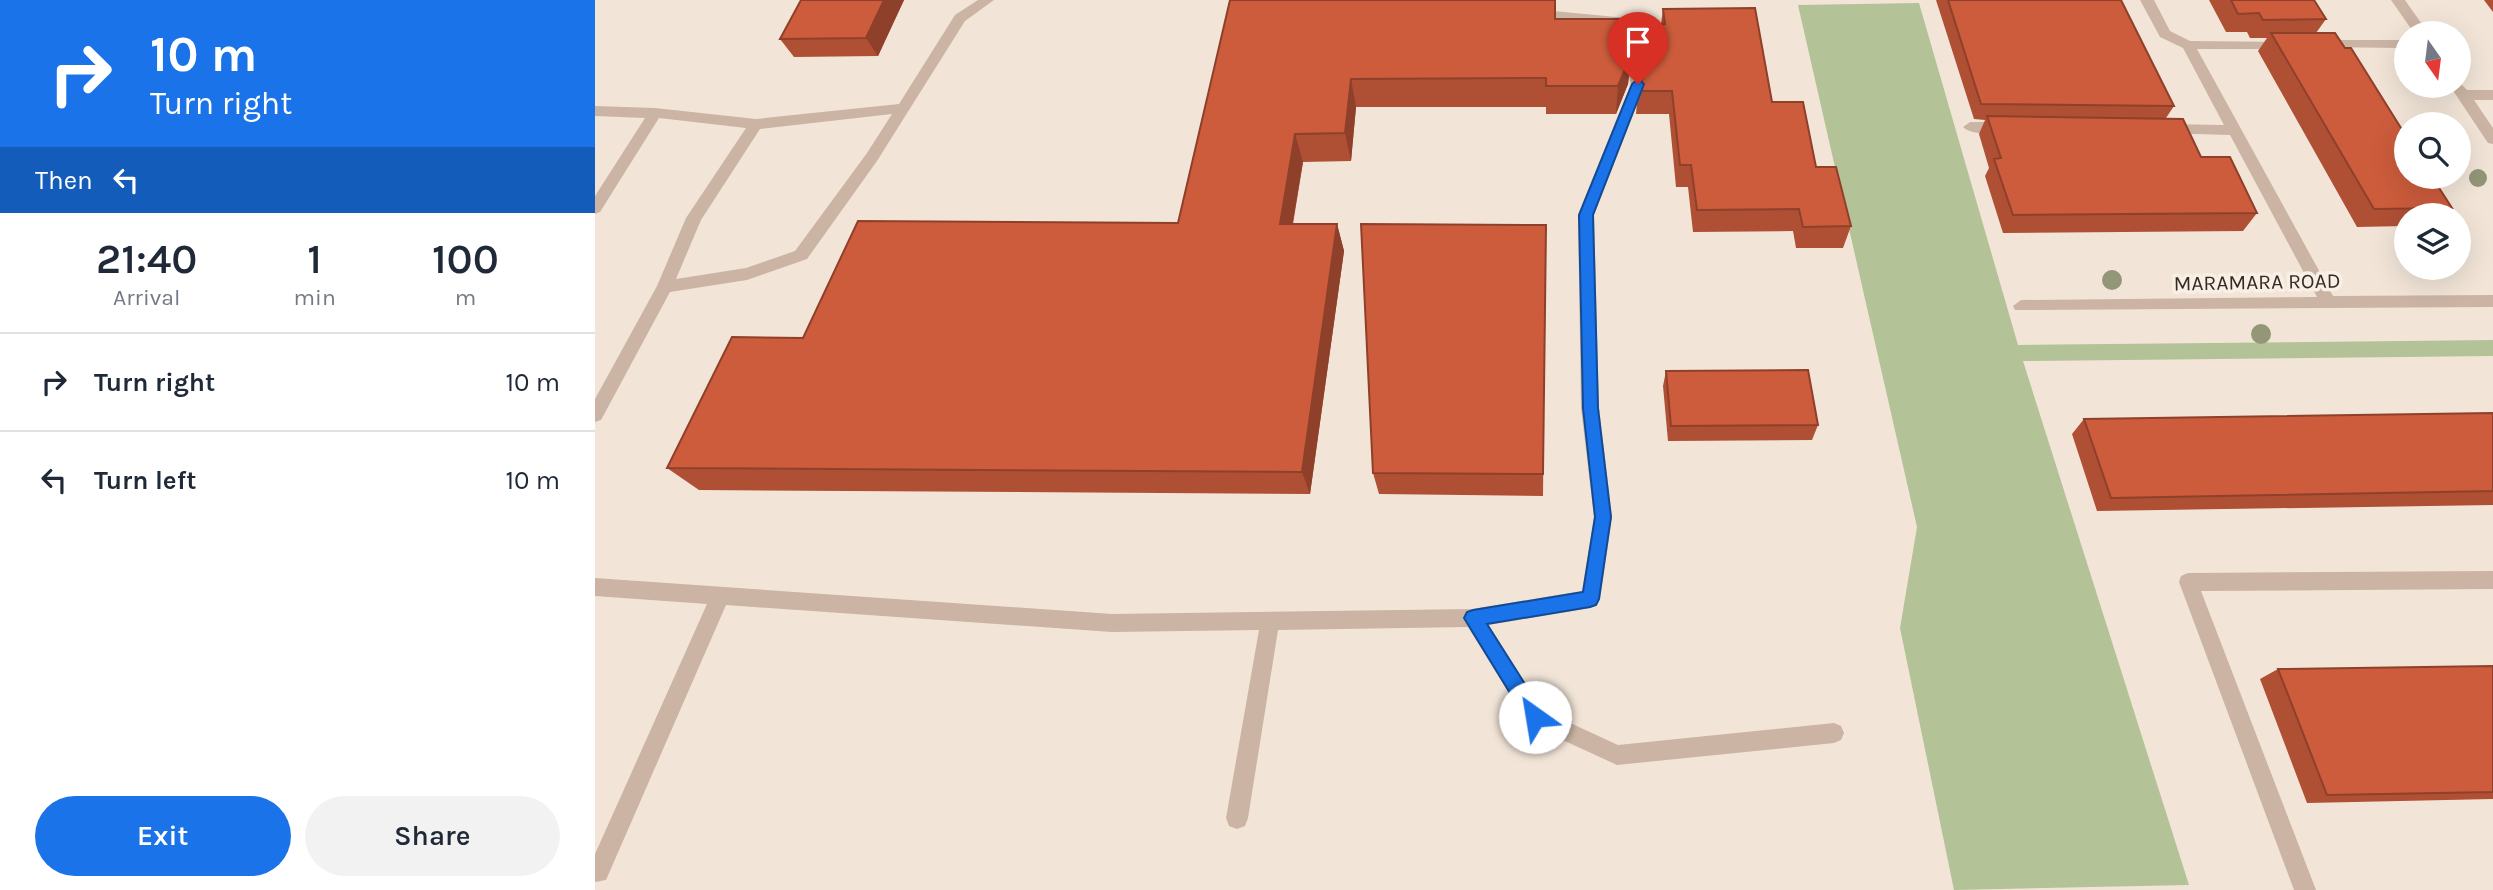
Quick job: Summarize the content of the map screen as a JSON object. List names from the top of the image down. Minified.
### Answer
{"streets":{"street":["MARAMARA ROAD"]},"north":"bottom","page":{"turn":["10 m","Turn right"],"then":"Then","eta":["21:40","Arrival","1","min","100","m"],"list":[{"name":"Turn right","value":"10 m"},{"name":"Turn left","value":"10 m"}],"buttons":["Exit","Share"]}}
